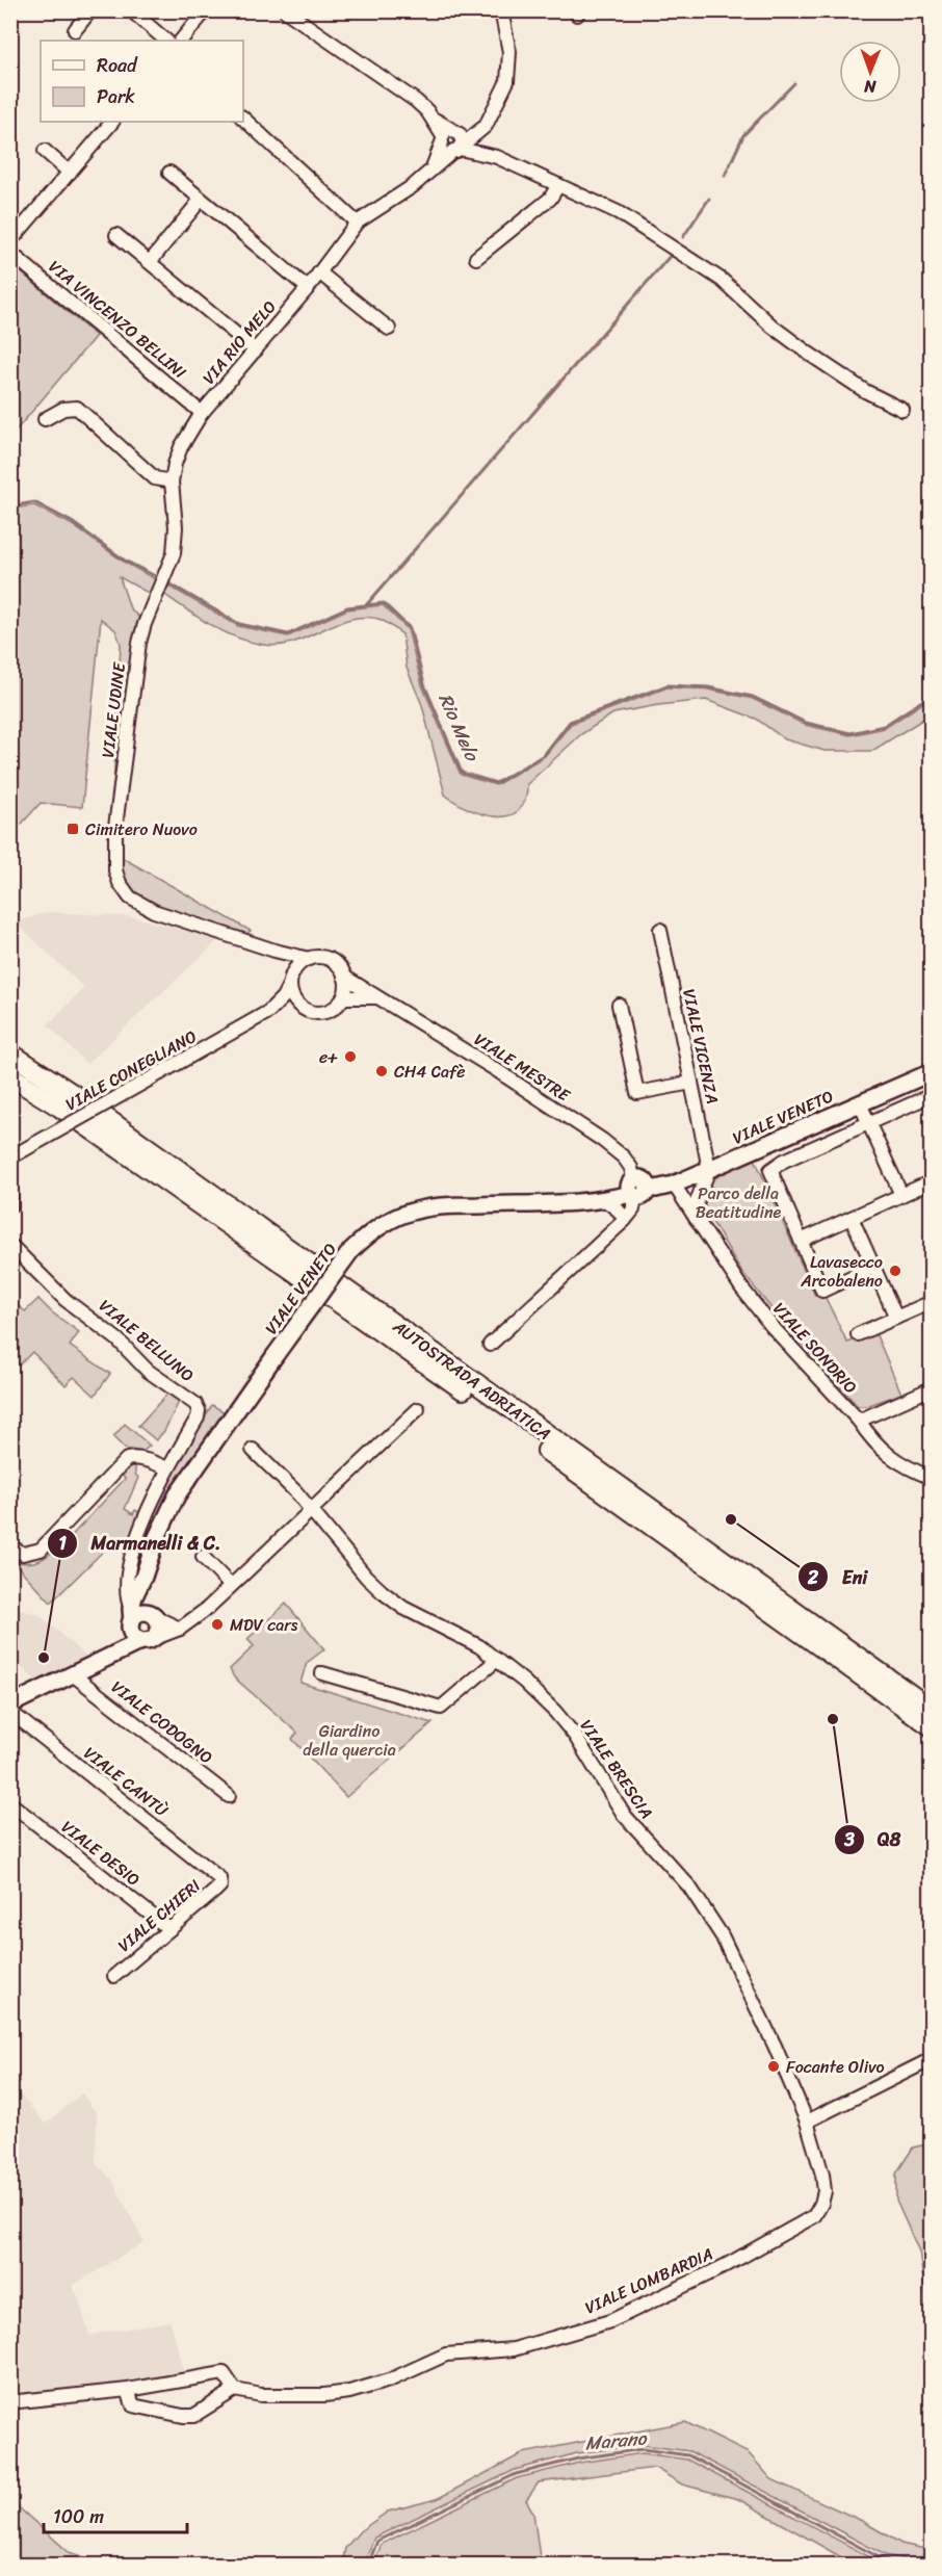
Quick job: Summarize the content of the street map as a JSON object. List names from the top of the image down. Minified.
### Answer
{"streets":{"highway":["AUTOSTRADA ADRIATICA"],"main road":["VIALE VENETO"],"street":["VIA VINCENZO BELLINI","VIA RIO MELO","VIALE UDINE","VIALE VICENZA","VIALE MESTRE","VIALE CONEGLIANO","VIALE BELLUNO","VIALE SONDRIO","VIALE CODOGNO","VIALE BRESCIA","VIALE CANTÙ","VIALE DESIO","VIALE CHIERI","VIALE LOMBARDIA"]},"crossings":[["VIA VINCENZO BELLINI","VIA RIO MELO"],["VIA RIO MELO","VIALE UDINE"],["VIALE UDINE","VIALE MESTRE"],["VIALE VICENZA","VIALE VENETO"],["VIALE MESTRE","VIALE CONEGLIANO"],["VIALE MESTRE","VIALE VENETO"],["VIALE VENETO","VIALE BELLUNO"],["VIALE VENETO","VIALE SONDRIO"],["VIALE VENETO","VIALE CODOGNO"],["VIALE VENETO","VIALE BRESCIA"],["VIALE VENETO","VIALE CANTÙ"],["VIALE BRESCIA","VIALE LOMBARDIA"],["VIALE CANTÙ","VIALE CHIERI"],["VIALE DESIO","VIALE CHIERI"]],"water":["Rio Melo","Marano"],"parks":["Parco della Beatitudine","Giardino della quercia"],"places":{"transit":["Cimitero Nuovo"],"other":["e+","CH4 Cafè","Lavasecco Arcobaleno","Eni","MDV cars","Marmanelli & C.","Q8","Focante Olivo"]},"legend":["Road","Park"],"scale_bar":"100 m","north":"bottom"}
